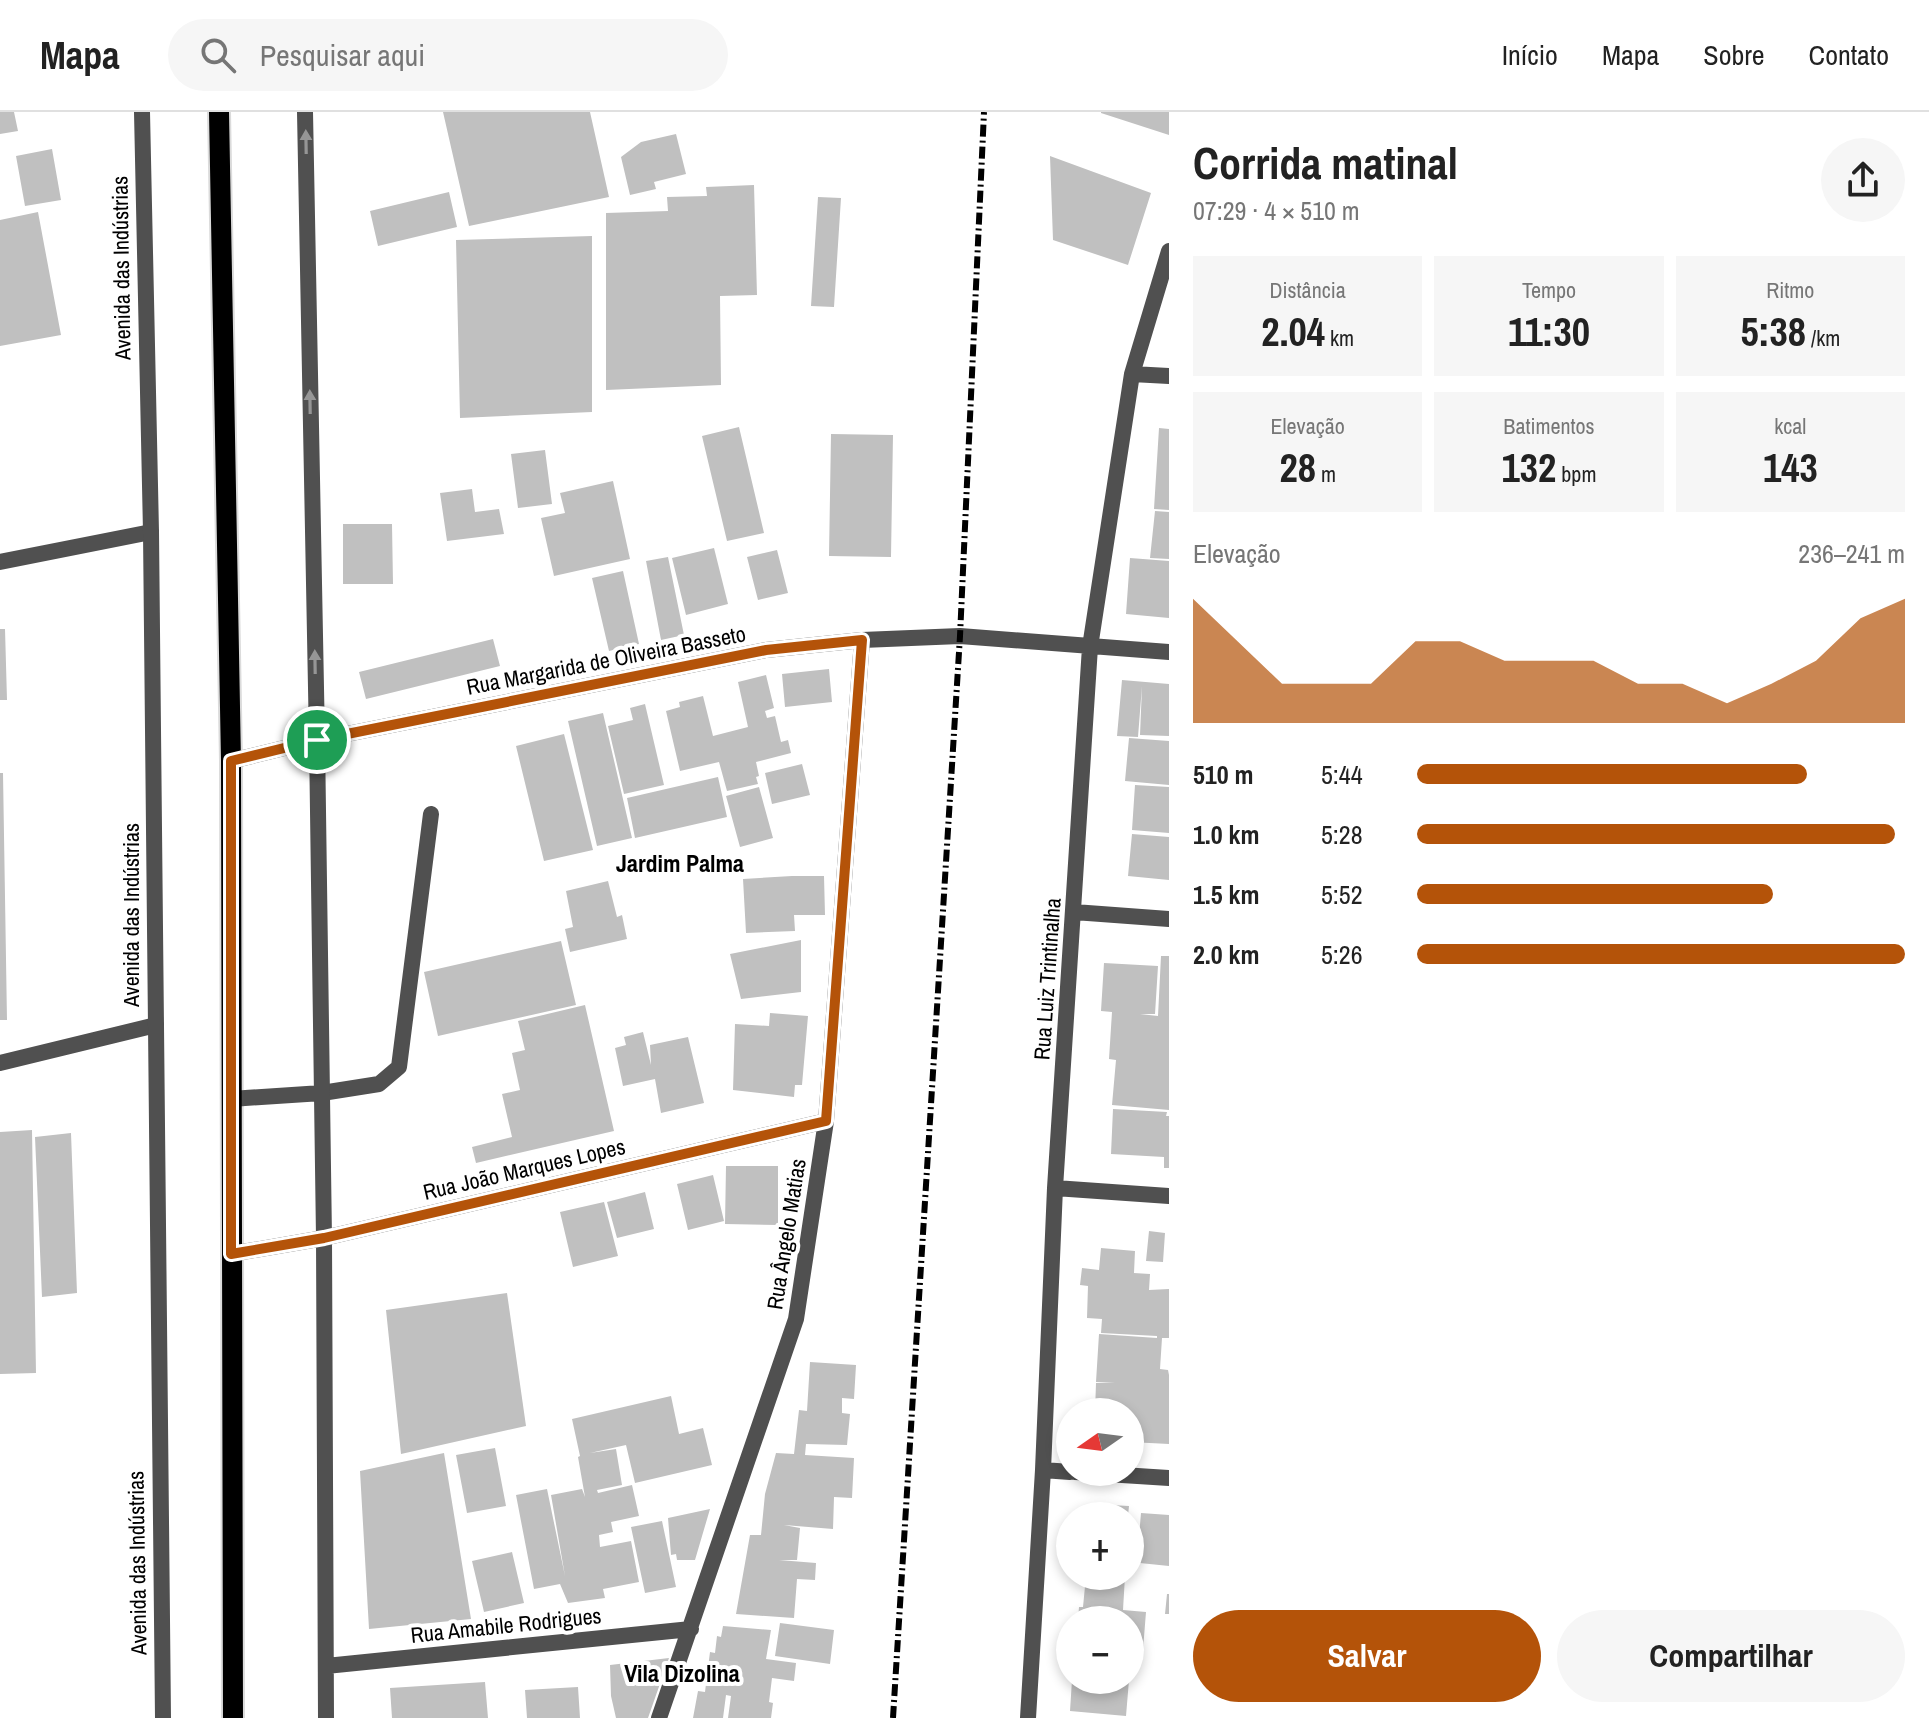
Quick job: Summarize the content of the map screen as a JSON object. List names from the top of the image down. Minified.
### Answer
{"streets":{"street":["Avenida das Indústrias","Rua Margarida de Oliveira Basseto","Rua Luiz Trintinalha","Rua João Marques Lopes","Rua Ângelo Matias","Rua Amabile Rodrigues"]},"crossings":[["Rua Margarida de Oliveira Basseto","Rua Luiz Trintinalha"],["Rua Margarida de Oliveira Basseto","Rua Ângelo Matias"],["Rua João Marques Lopes","Rua Ângelo Matias"],["Rua Ângelo Matias","Rua Amabile Rodrigues"]],"districts":["Jardim Palma","Vila Dizolina"],"north":"left","page":{"header":"Mapa","search":"Pesquisar aqui","nav":["Início","Mapa","Sobre","Contato"],"heading":["Corrida matinal","07:29 · 4 × 510 m"],"stats":[["Distância","2.04 km"],["Tempo","11:30"],["Ritmo","5:38 /km"],["Elevação","28 m"],["Batimentos","132 bpm"],["kcal","143"]],"chart":["Elevação","236–241 m"],"list":[{"name":"510 m","note":"5:44"},{"name":"1.0 km","note":"5:28"},{"name":"1.5 km","note":"5:52"},{"name":"2.0 km","note":"5:26"}],"map_buttons":["+","−"],"buttons":["Salvar","Compartilhar"]}}
